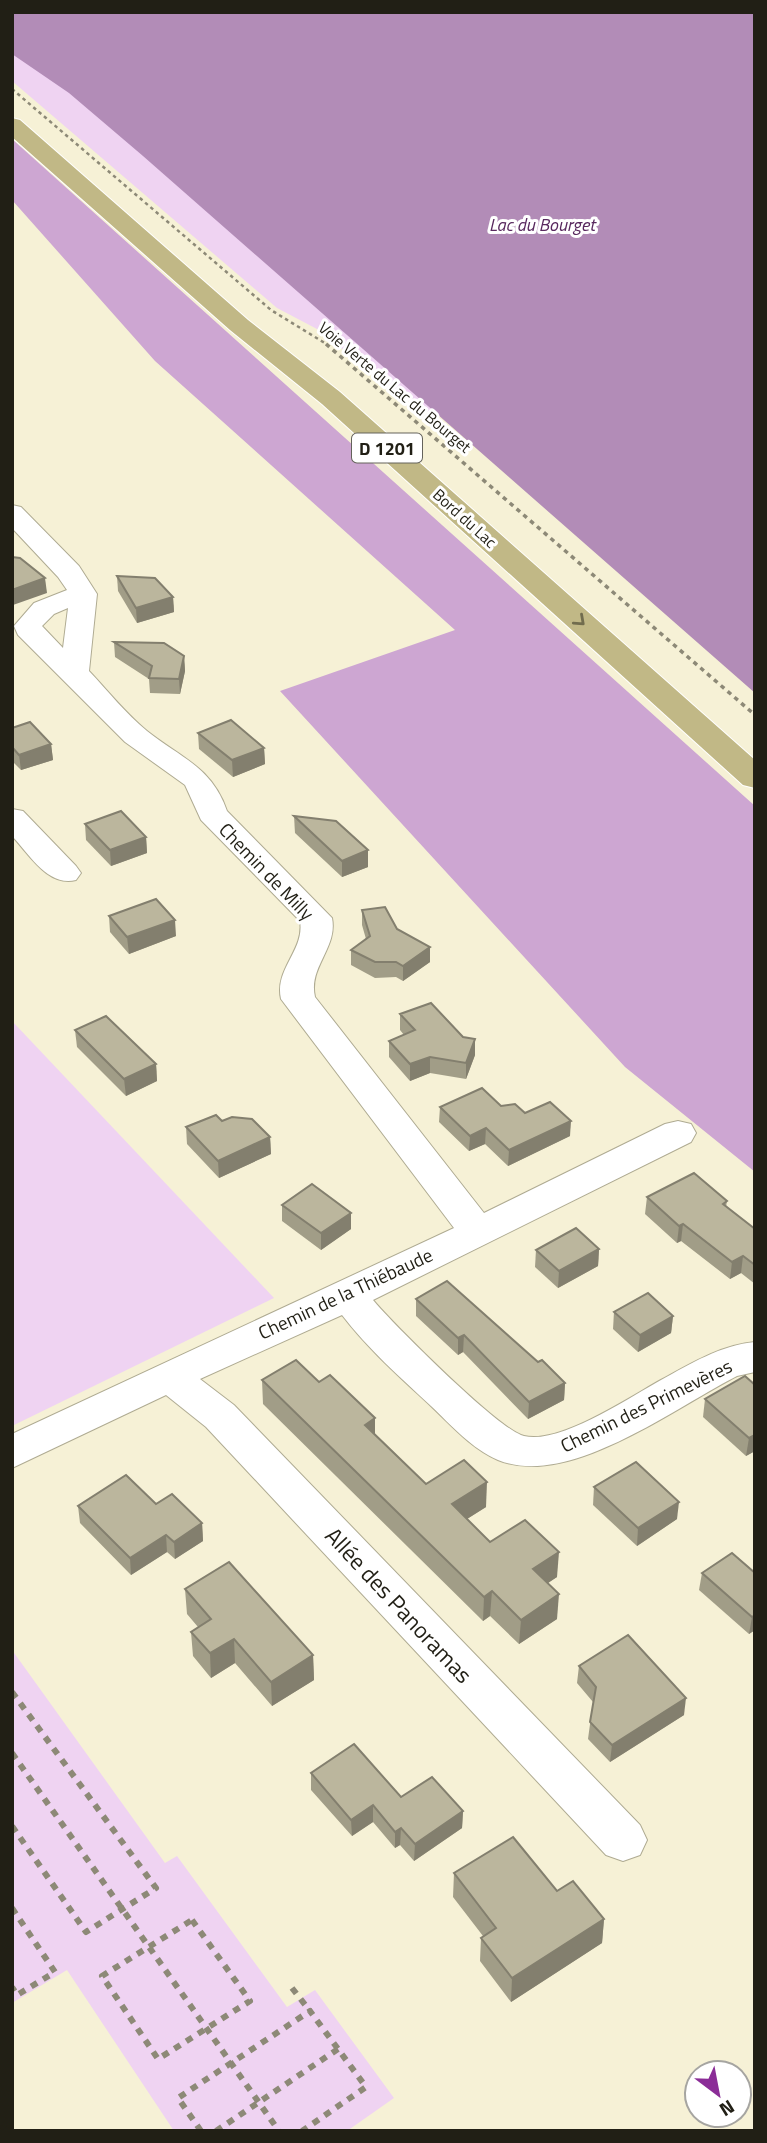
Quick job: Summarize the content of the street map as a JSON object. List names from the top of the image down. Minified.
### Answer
{"streets":{"main road":["D 1201","Bord du Lac"],"street":["Chemin de Milly","Chemin de la Thiébaude","Chemin des Primevères","Allée des Panoramas"],"path":["Voie Verte du Lac du Bourget"]},"crossings":[["Chemin de Milly","Chemin de la Thiébaude"],["Chemin de la Thiébaude","Chemin des Primevères"],["Chemin de la Thiébaude","Allée des Panoramas"]],"water":["Lac du Bourget"],"north":"bottom right"}
